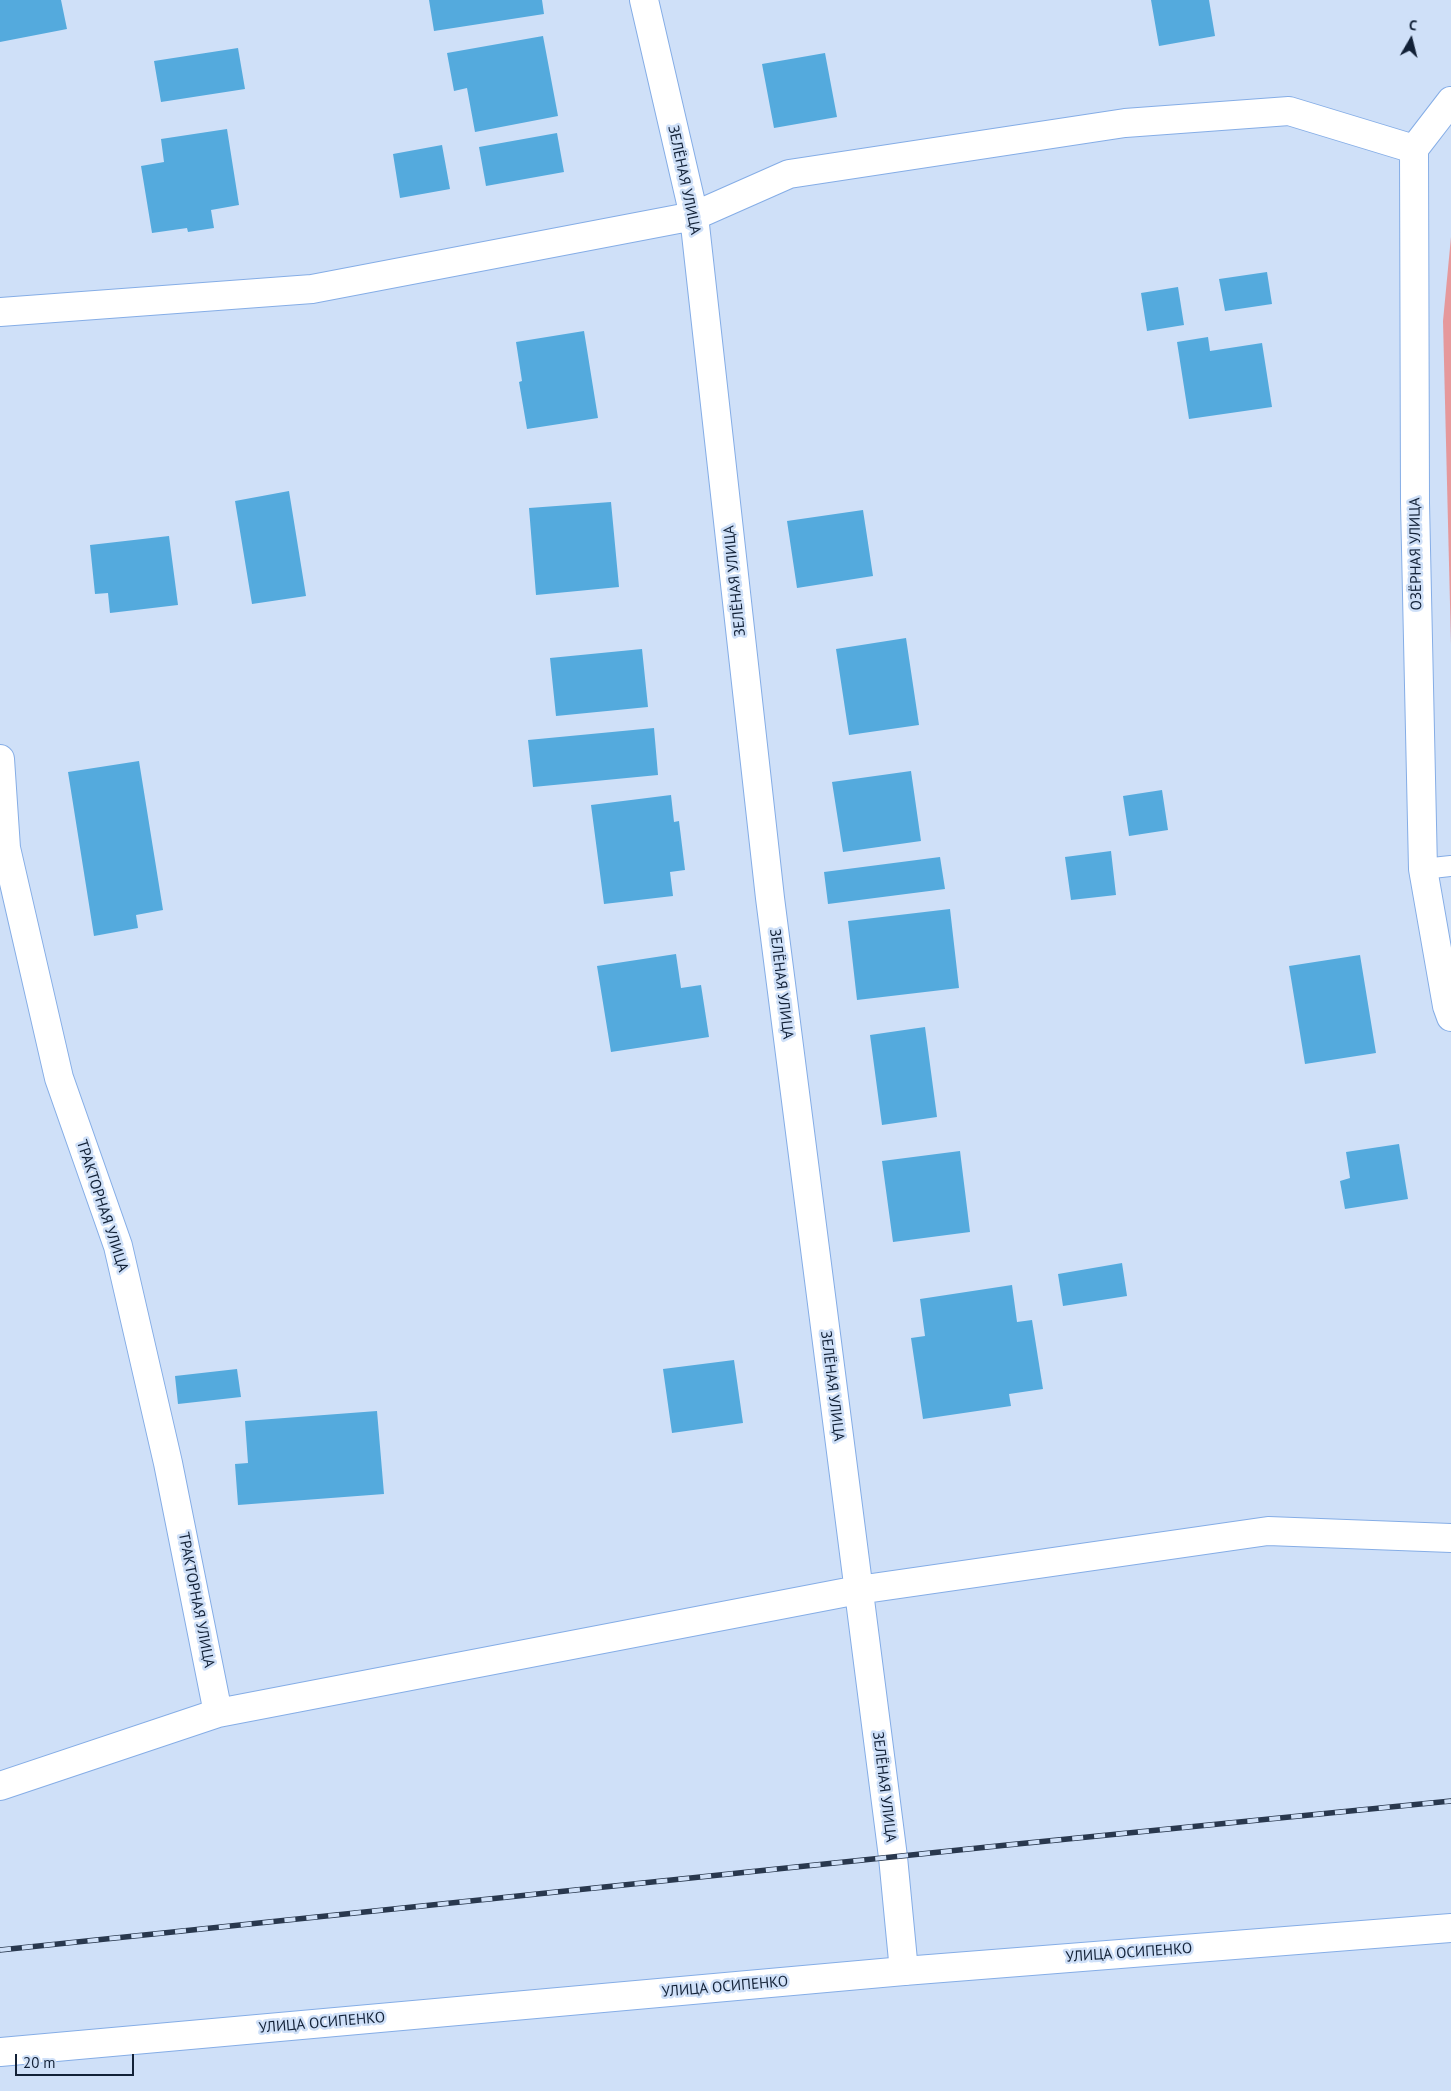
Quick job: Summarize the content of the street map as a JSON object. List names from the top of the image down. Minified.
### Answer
{"streets":{"street":["ЗЕЛЁНАЯ УЛИЦА","ОЗЁРНАЯ УЛИЦА","ТРАКТОРНАЯ УЛИЦА","УЛИЦА ОСИПЕНКО"]},"crossings":[["ЗЕЛЁНАЯ УЛИЦА","УЛИЦА ОСИПЕНКО"]],"scale_bar":"20 m","north":"top"}
